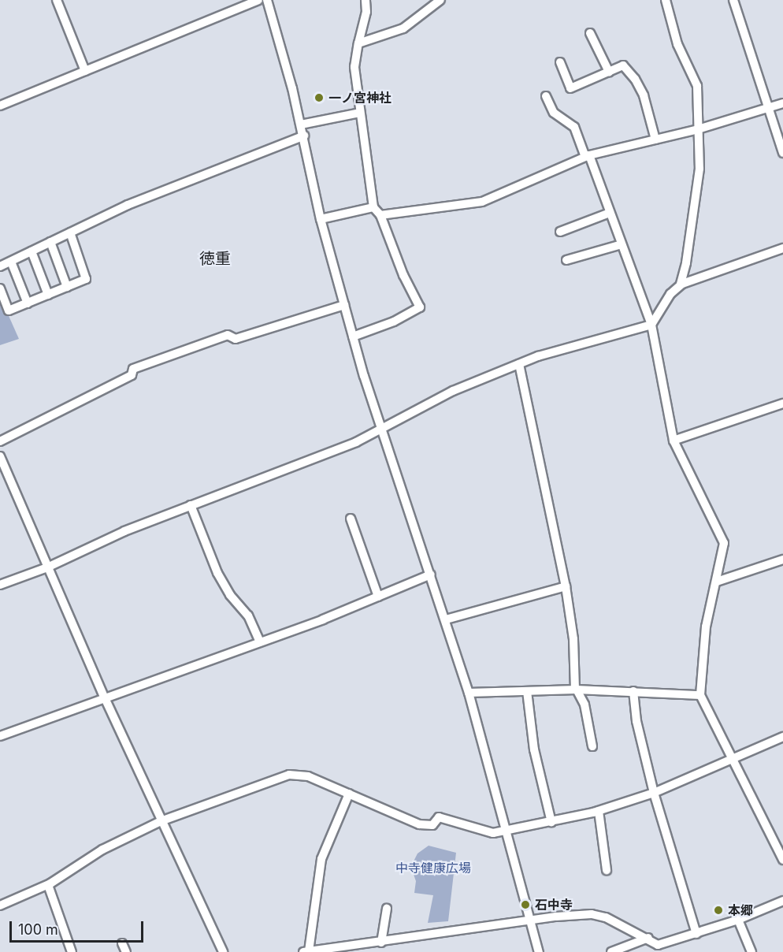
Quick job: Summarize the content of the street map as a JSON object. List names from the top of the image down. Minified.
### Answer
{"districts":["徳重"],"parks":["中寺健康広場"],"places":["一ノ宮神社","石中寺","本郷"],"scale_bar":"100 m"}
